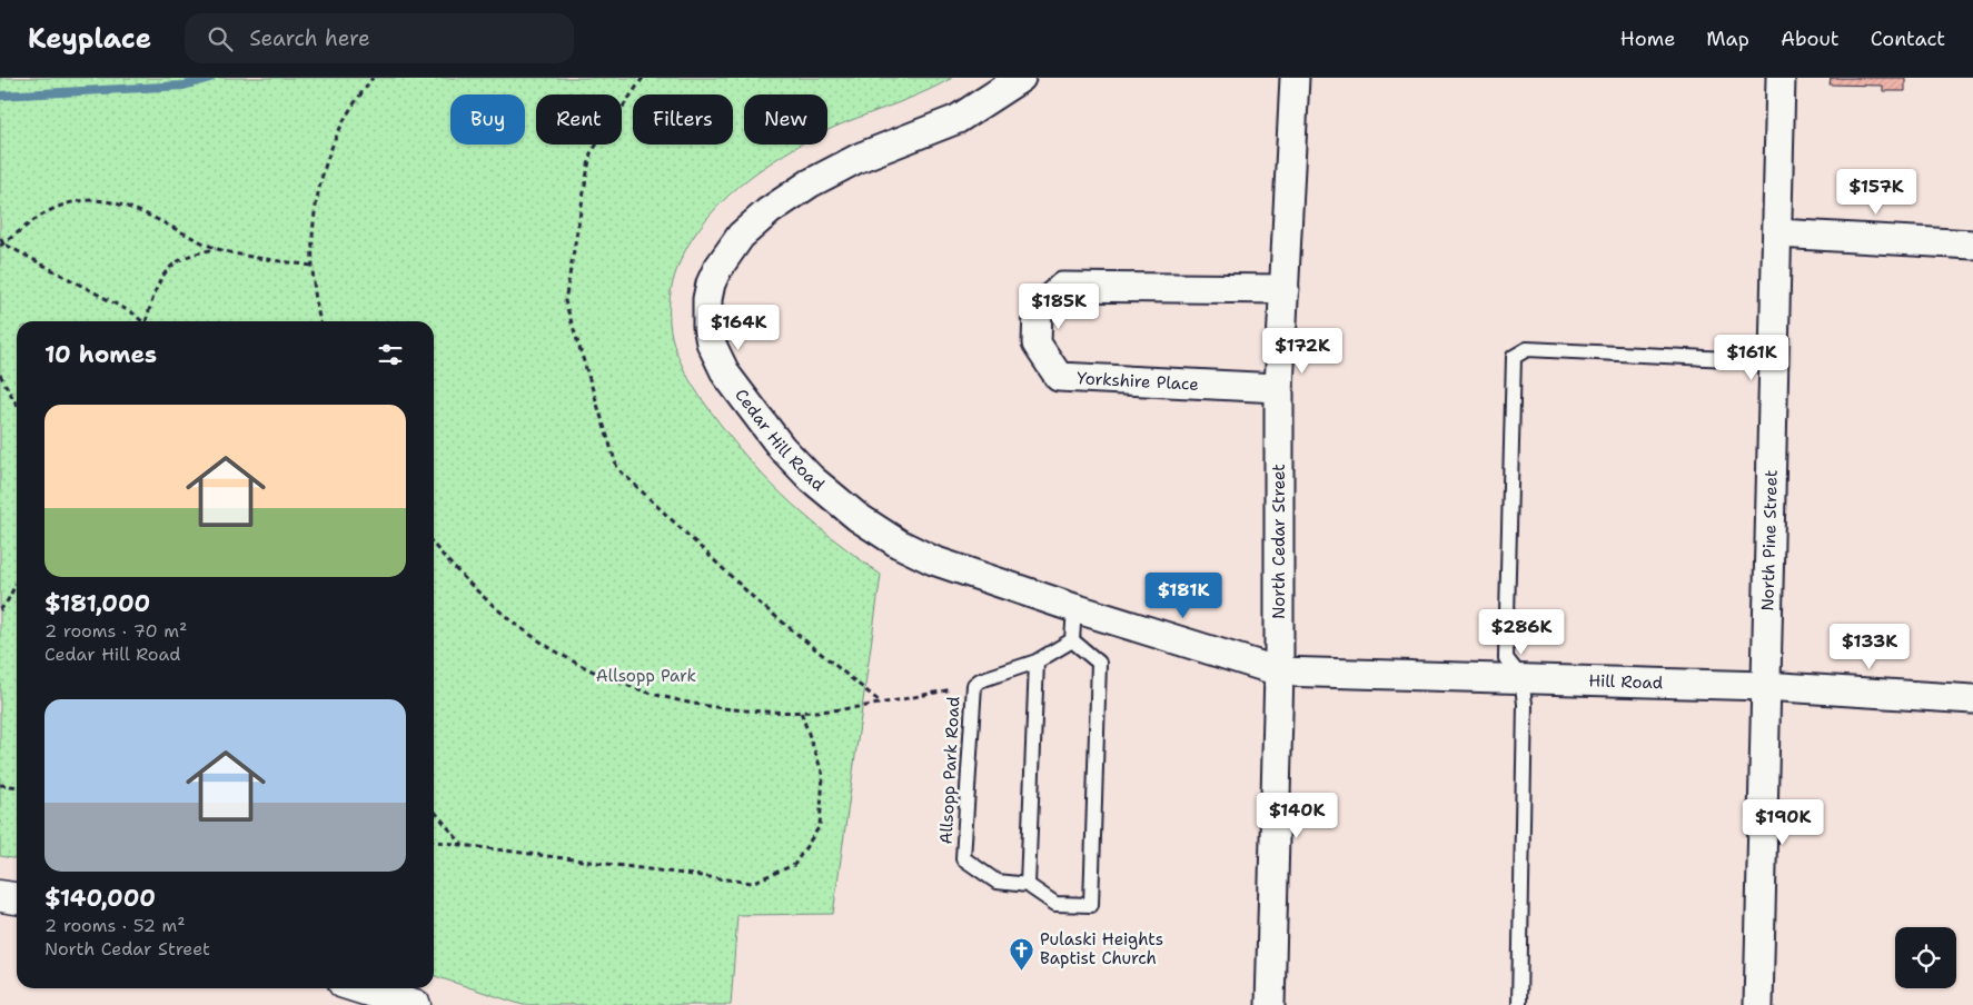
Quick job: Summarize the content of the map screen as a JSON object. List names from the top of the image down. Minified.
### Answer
{"streets":{"street":["Yorkshire Place","Cedar Hill Road","North Cedar Street","North Pine Street","Hill Road"],"lane":["Allsopp Park Road"]},"crossings":[["Yorkshire Place","North Cedar Street"],["Cedar Hill Road","North Cedar Street"],["Cedar Hill Road","Hill Road"],["North Cedar Street","Hill Road"],["North Pine Street","Hill Road"]],"parks":["Allsopp Park"],"places":{"church":["Pulaski Heights Baptist Church"]},"page":{"header":"Keyplace","search":"Search here","nav":["Home","Map","About","Contact"],"chip":["Buy","Rent","Filters","New"],"price":["$157K","$185K","$164K","$172K","$161K","$181K","$286K","$133K","$140K","$190K"],"heading":"10 homes","list":[{"name":"$181,000","note":"2 rooms · 70 m² · Cedar Hill Road"},{"name":"$140,000","note":"2 rooms · 52 m² · North Cedar Street"}]}}
